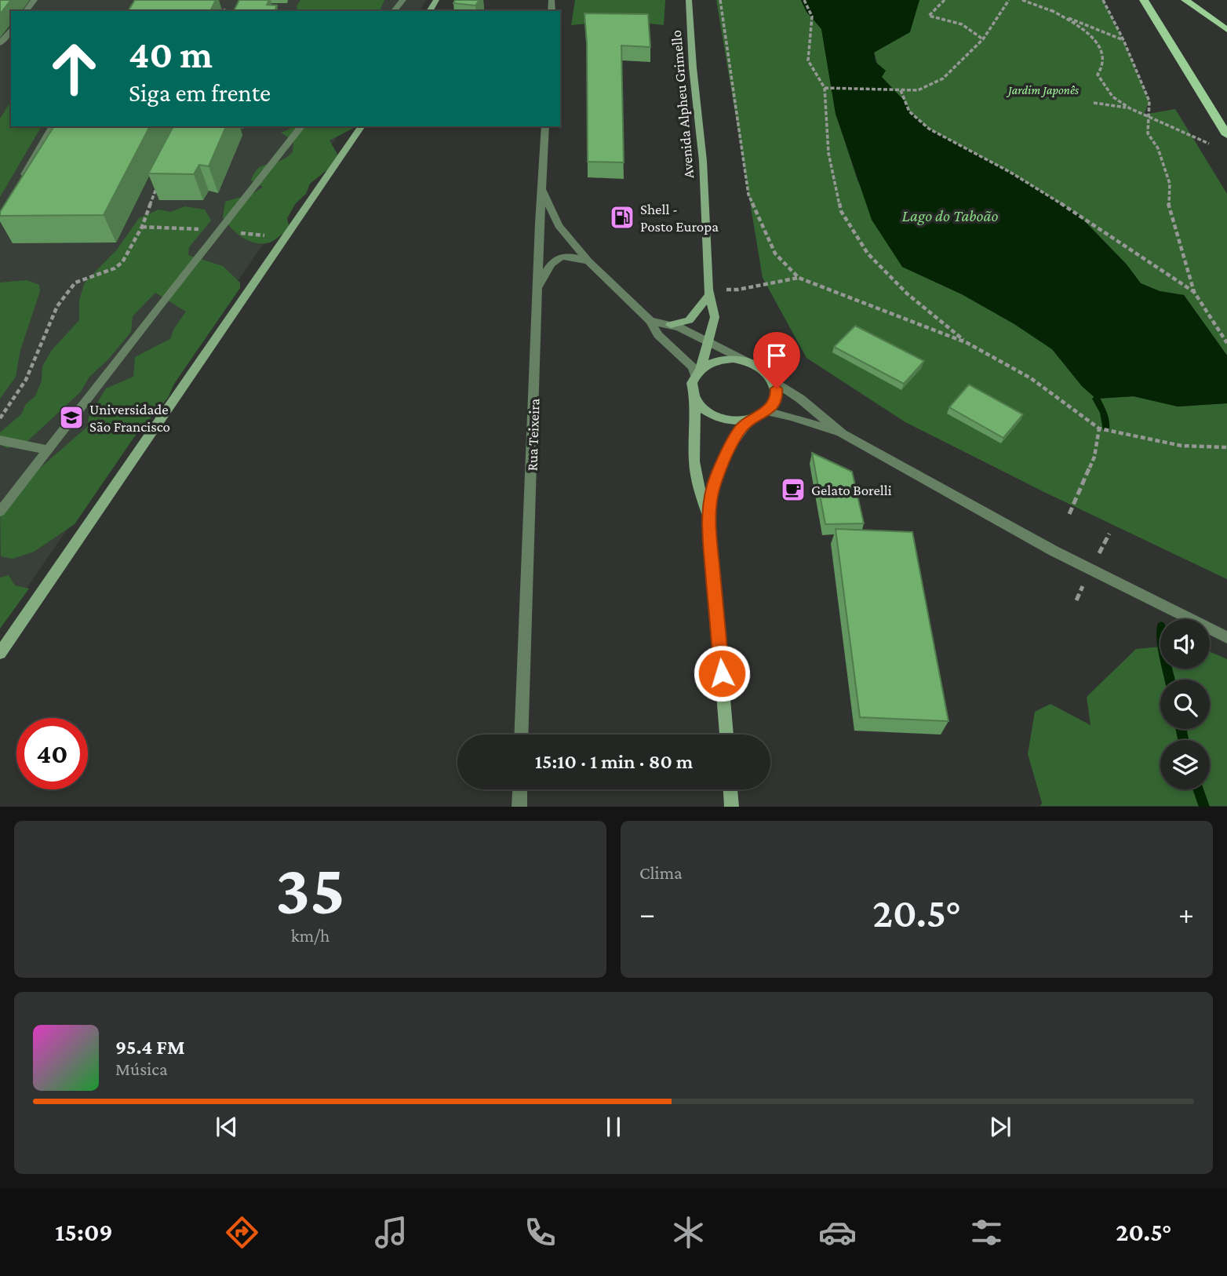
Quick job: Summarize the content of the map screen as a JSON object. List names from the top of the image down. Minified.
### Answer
{"streets":{"street":["Avenida Alpheu Grimello","Rua Teixeira"]},"water":["Lago do Taboão"],"parks":["Jardim Japonês"],"places":{"fuel station":["Shell - Posto Europa"],"school or university":["Universidade São Francisco"],"cafe":["Gelato Borelli"]},"page":{"turn":["40 m","Siga em frente"],"limit":"40","trip":"15:10 · 1 min · 80 m","tile":[["35","km/h"],"Clima"],"heat":["−","20.5°","+"],"song":["95.4 FM","Música"],"tabs":["15:09","20.5°"]}}
